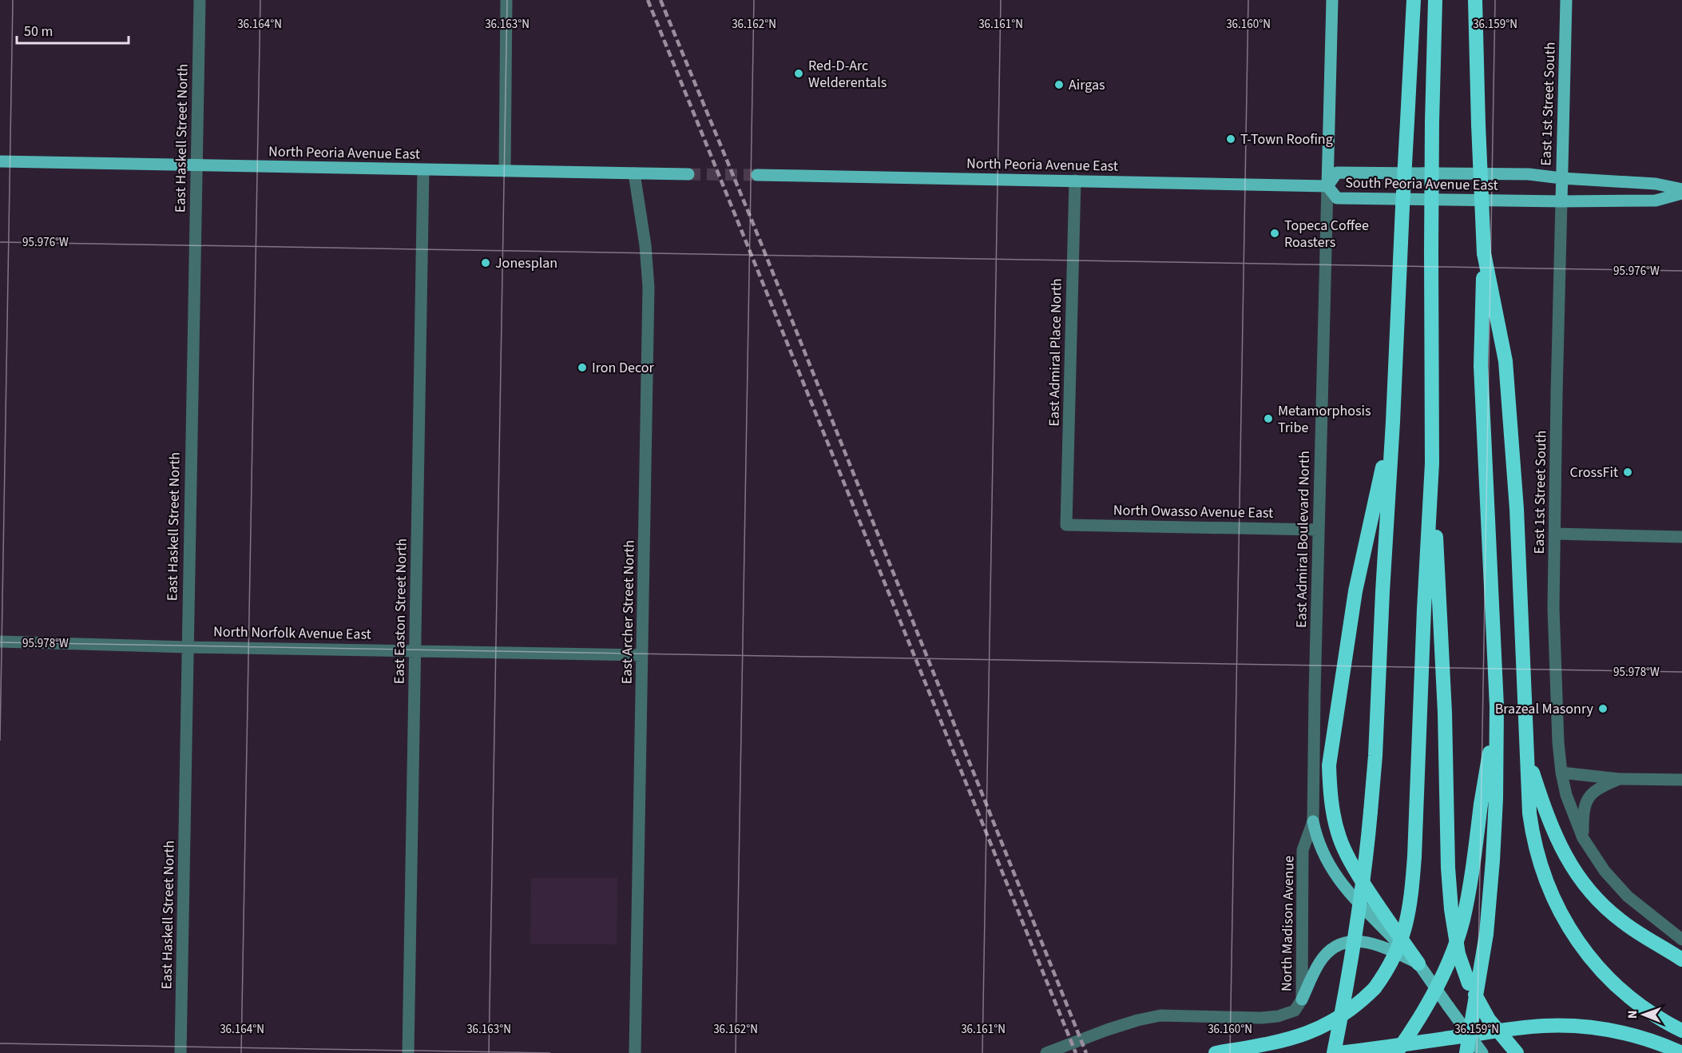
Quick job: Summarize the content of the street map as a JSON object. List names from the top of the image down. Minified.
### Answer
{"streets":{"main road":["East 1st Street South","North Peoria Avenue East","South Peoria Avenue East","East Admiral Boulevard North"],"street":["East Haskell Street North","East Admiral Place North","North Owasso Avenue East","East Easton Street North","East Archer Street North","North Norfolk Avenue East","North Madison Avenue"]},"crossings":[["East 1st Street South","South Peoria Avenue East"],["East Haskell Street North","North Peoria Avenue East"],["East Haskell Street North","North Norfolk Avenue East"],["North Peoria Avenue East","South Peoria Avenue East"],["North Peoria Avenue East","East Admiral Place North"],["North Peoria Avenue East","East Admiral Boulevard North"],["North Peoria Avenue East","East Easton Street North"],["North Peoria Avenue East","East Archer Street North"],["South Peoria Avenue East","East Admiral Boulevard North"],["East Admiral Place North","North Owasso Avenue East"],["North Owasso Avenue East","East Admiral Boulevard North"],["East Admiral Boulevard North","North Madison Avenue"],["East Easton Street North","North Norfolk Avenue East"],["East Archer Street North","North Norfolk Avenue East"]],"places":["Red-D-Arc Welderentals","Airgas","T-Town Roofing","Topeca Coffee Roasters","Jonesplan","Iron Decor","Metamorphosis Tribe","CrossFit","Brazeal Masonry"],"scale_bar":"50 m","north":"left","coordinates":["36.164°N","36.163°N","36.162°N","36.161°N","36.160°N","36.159°N","95.976°W","95.978°W"]}
